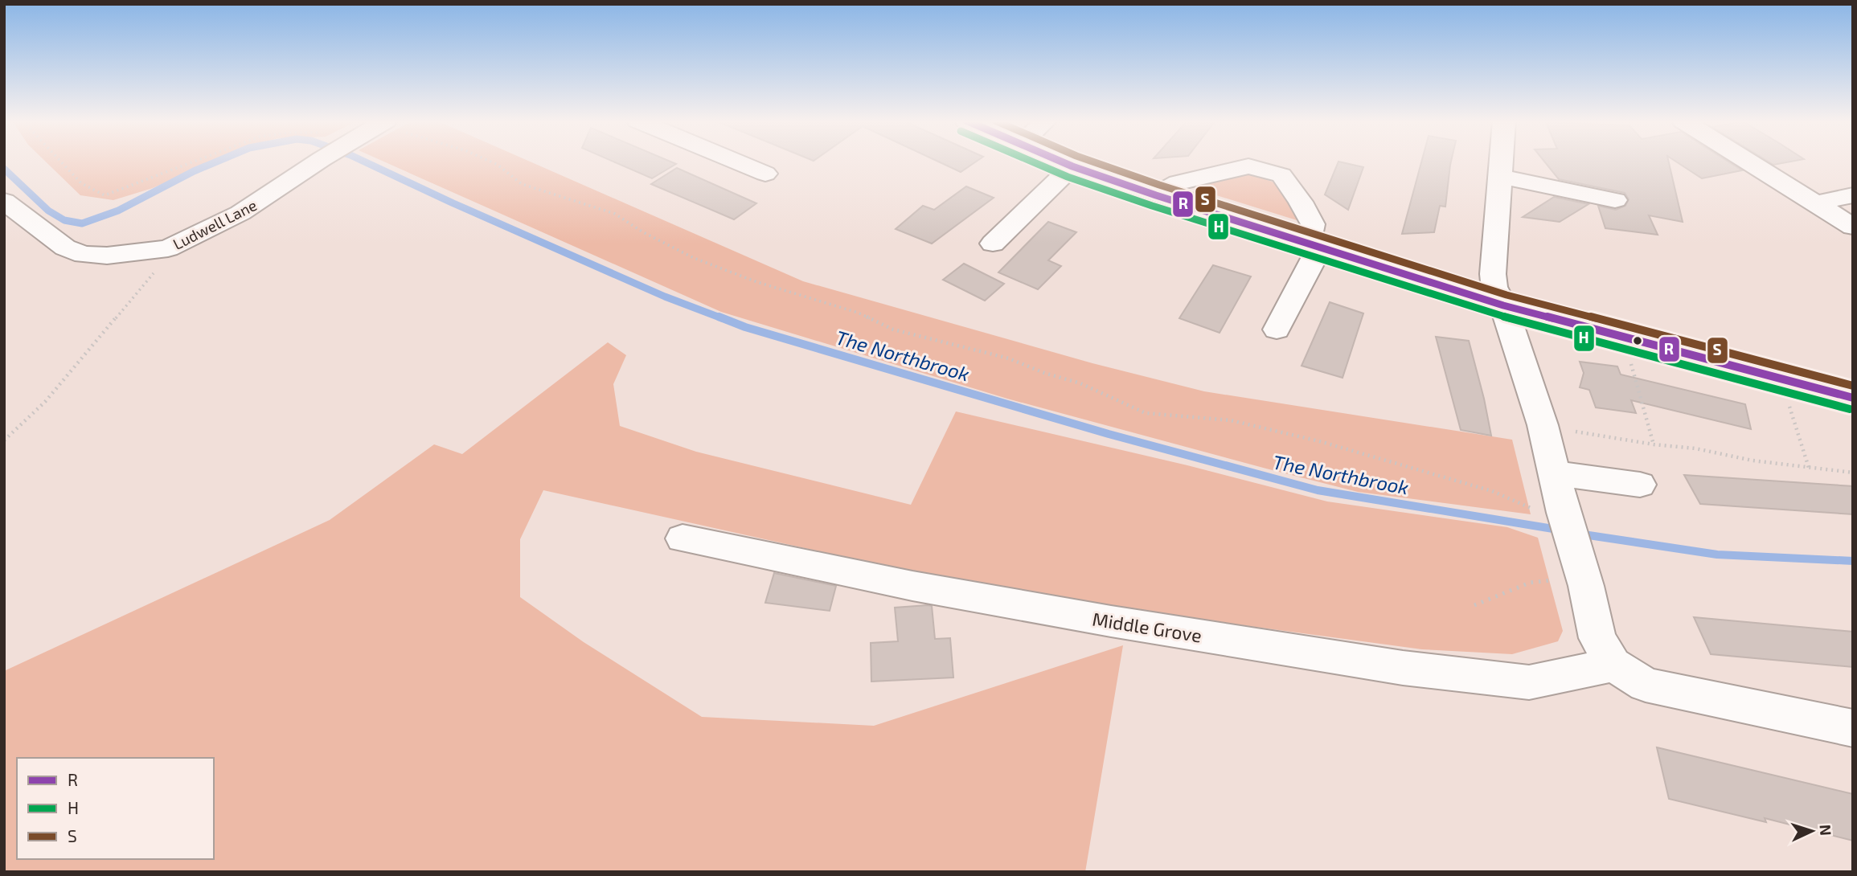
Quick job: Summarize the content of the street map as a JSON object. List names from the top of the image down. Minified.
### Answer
{"streets":{"street":["Ludwell Lane","Middle Grove"]},"water":["The Northbrook"],"lines":["transit line R","transit line H","transit line S"],"legend":["R","H","S"],"north":"right"}
